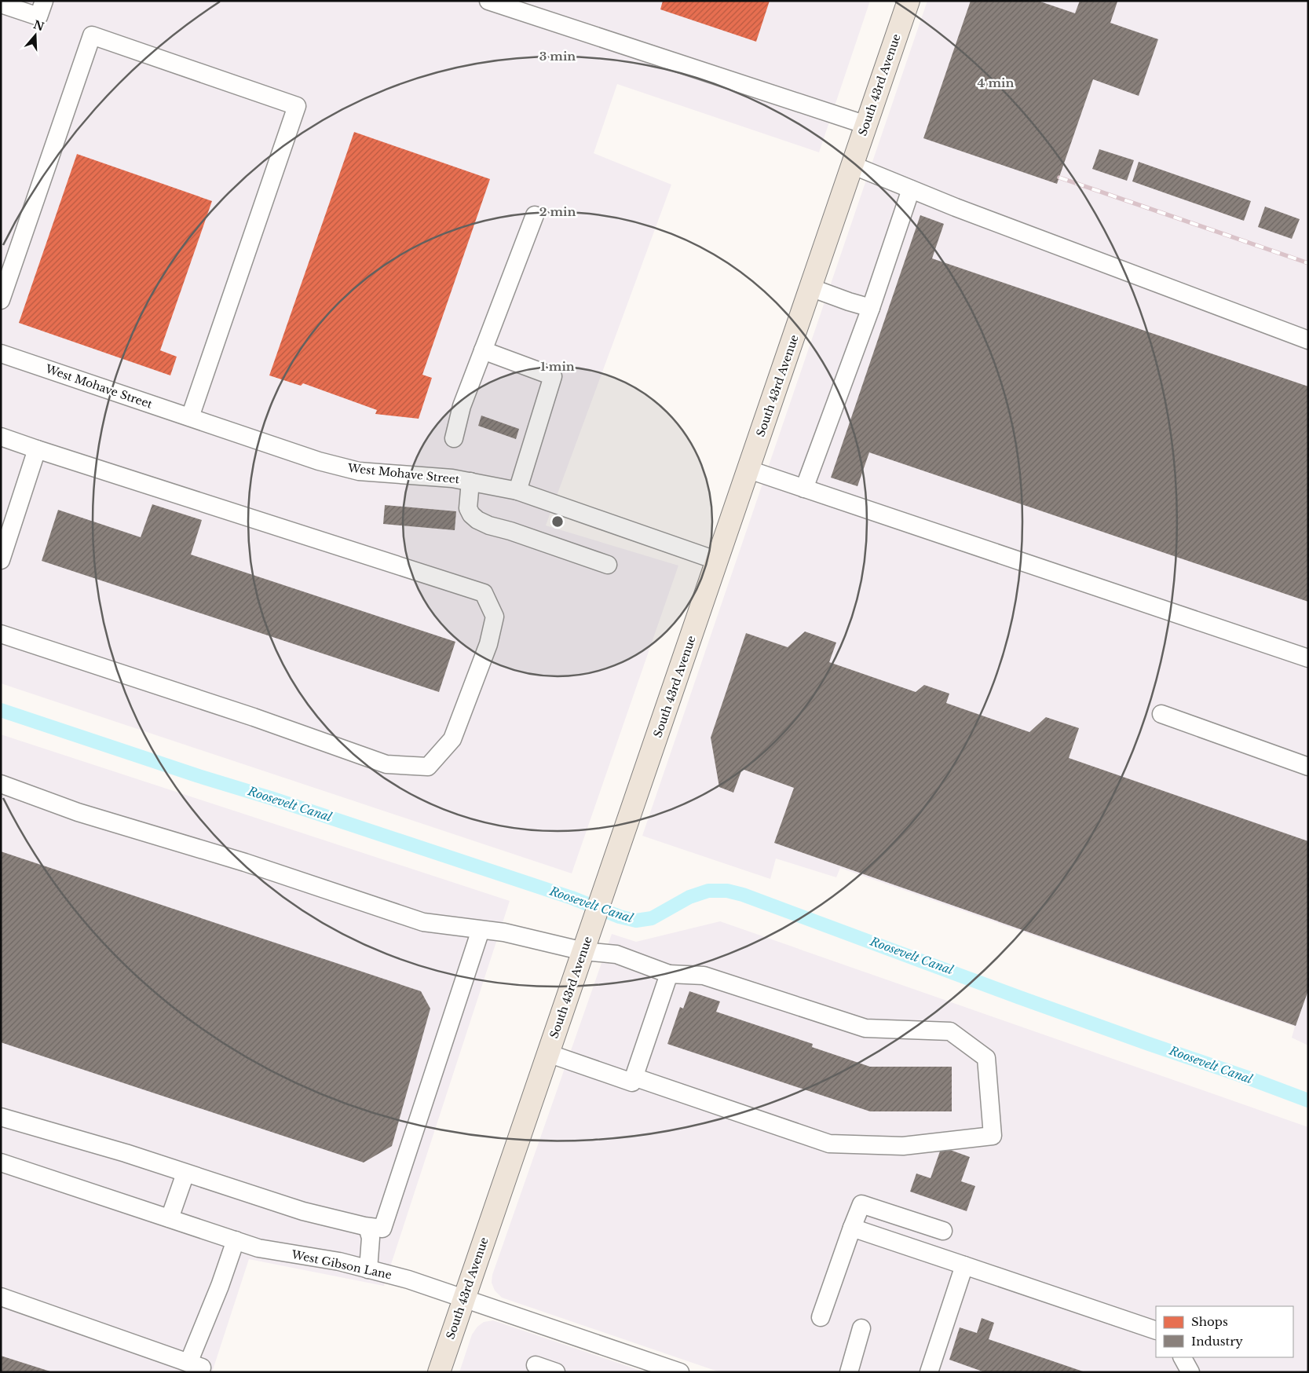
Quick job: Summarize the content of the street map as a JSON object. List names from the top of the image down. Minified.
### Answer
{"streets":{"main road":["South 43rd Avenue"],"street":["West Mohave Street","West Gibson Lane"]},"crossings":[["South 43rd Avenue","West Mohave Street"],["South 43rd Avenue","West Gibson Lane"]],"water":["Roosevelt Canal"],"legend":["Shops","Industry"],"north":"top","rings":["3 min","4 min","2 min","1 min"]}
